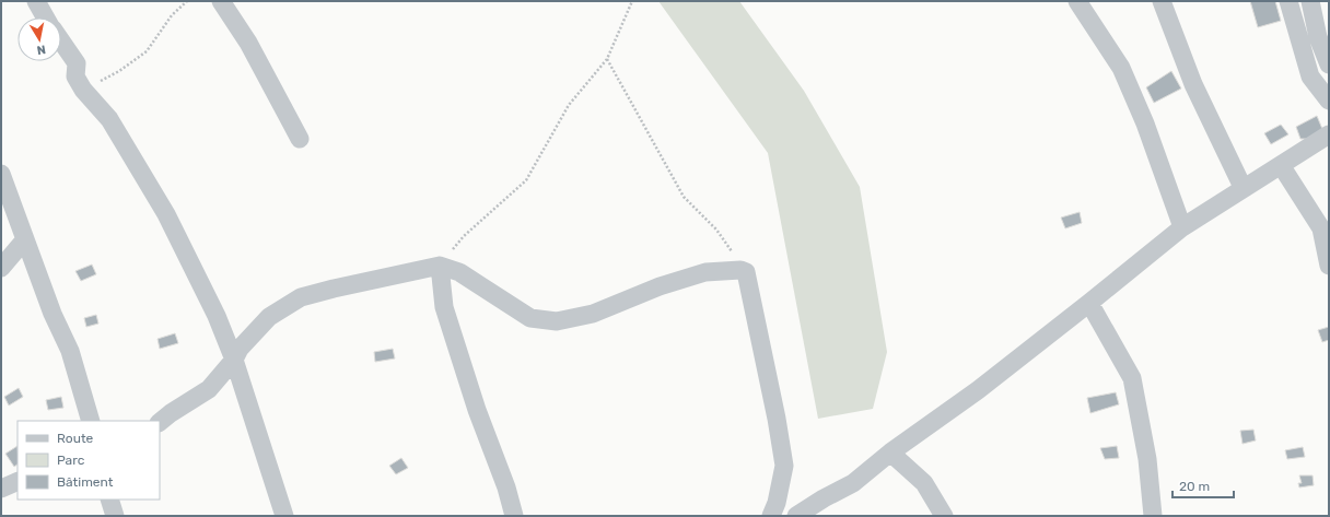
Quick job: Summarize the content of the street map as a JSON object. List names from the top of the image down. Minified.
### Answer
{"legend":["Route","Parc","Bâtiment"],"scale_bar":"20 m","north":"bottom"}
